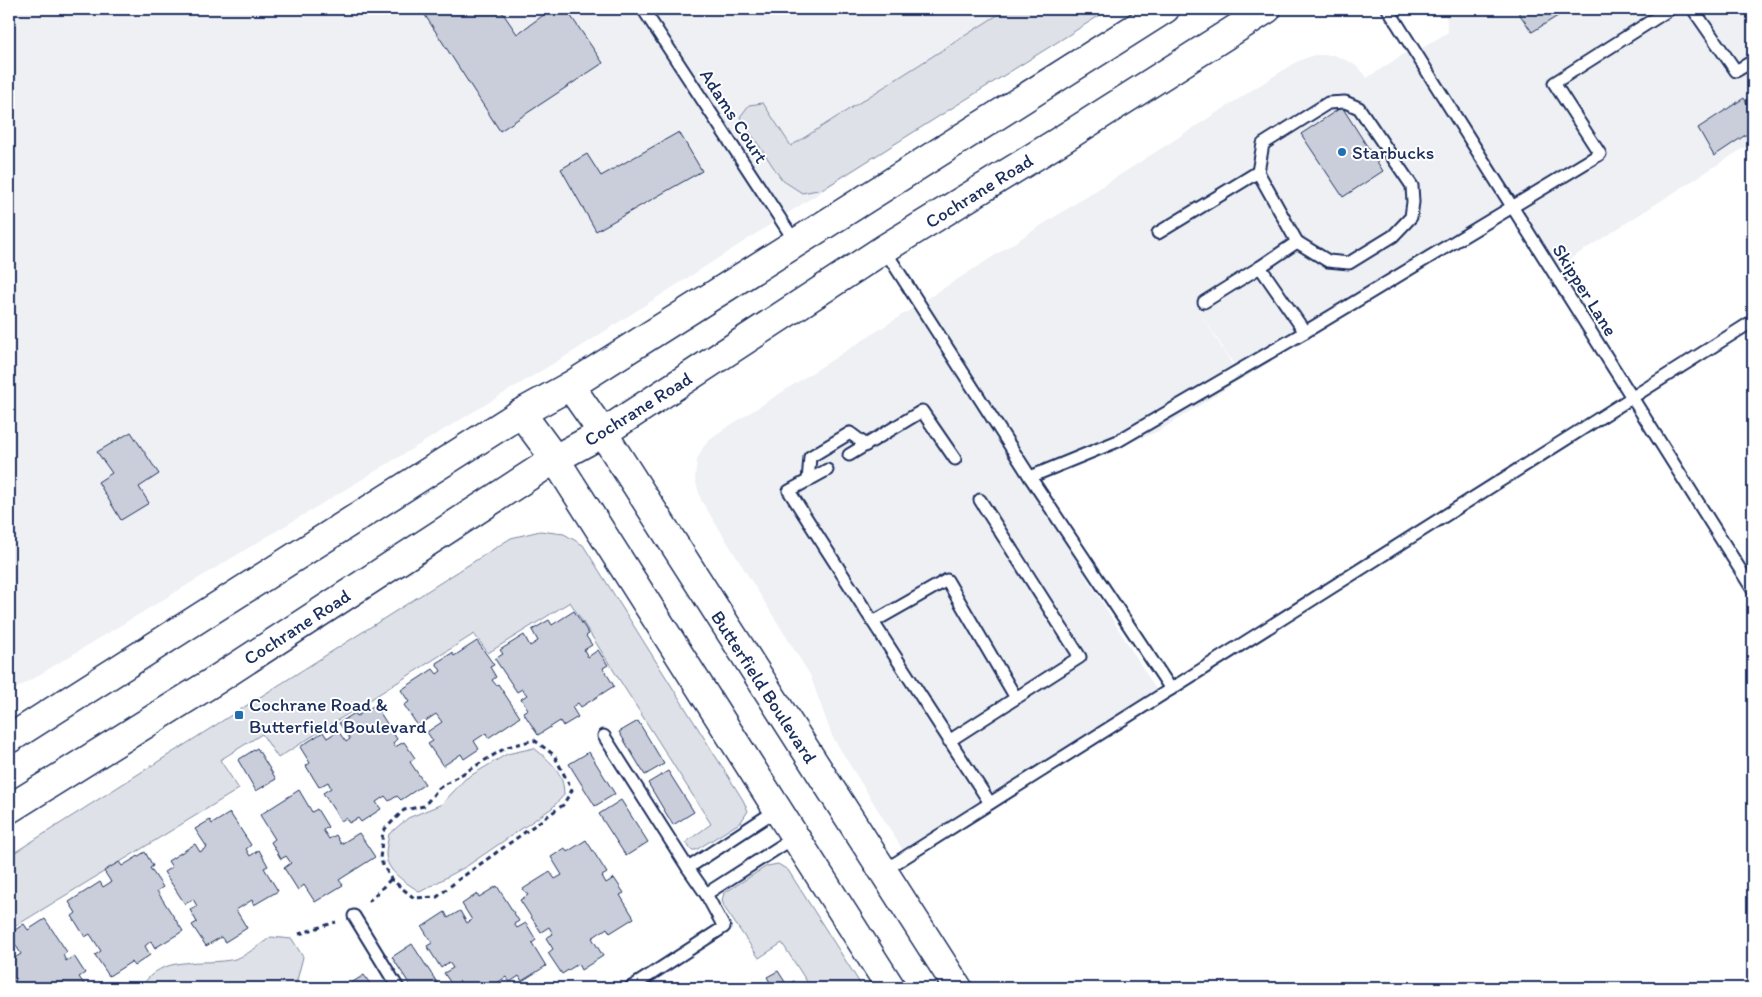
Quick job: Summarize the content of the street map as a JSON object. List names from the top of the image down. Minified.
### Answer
{"streets":{"main road":["Cochrane Road","Butterfield Boulevard"],"lane":["Adams Court","Skipper Lane"]},"crossings":[["Cochrane Road","Butterfield Boulevard"]],"places":{"other":["Starbucks"],"transit":["Cochrane Road & Butterfield Boulevard"]}}
